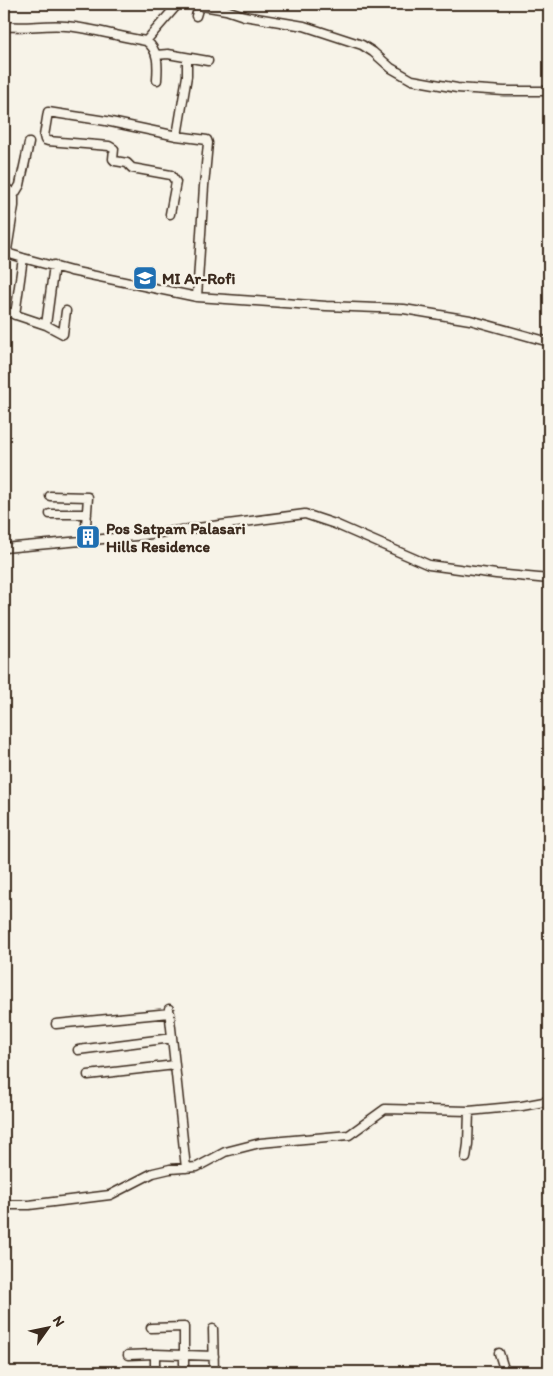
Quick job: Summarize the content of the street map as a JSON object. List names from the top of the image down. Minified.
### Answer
{"places":{"school or university":["MI Ar-Rofi"],"building":["Pos Satpam Palasari Hills Residence"]},"north":"top right"}
